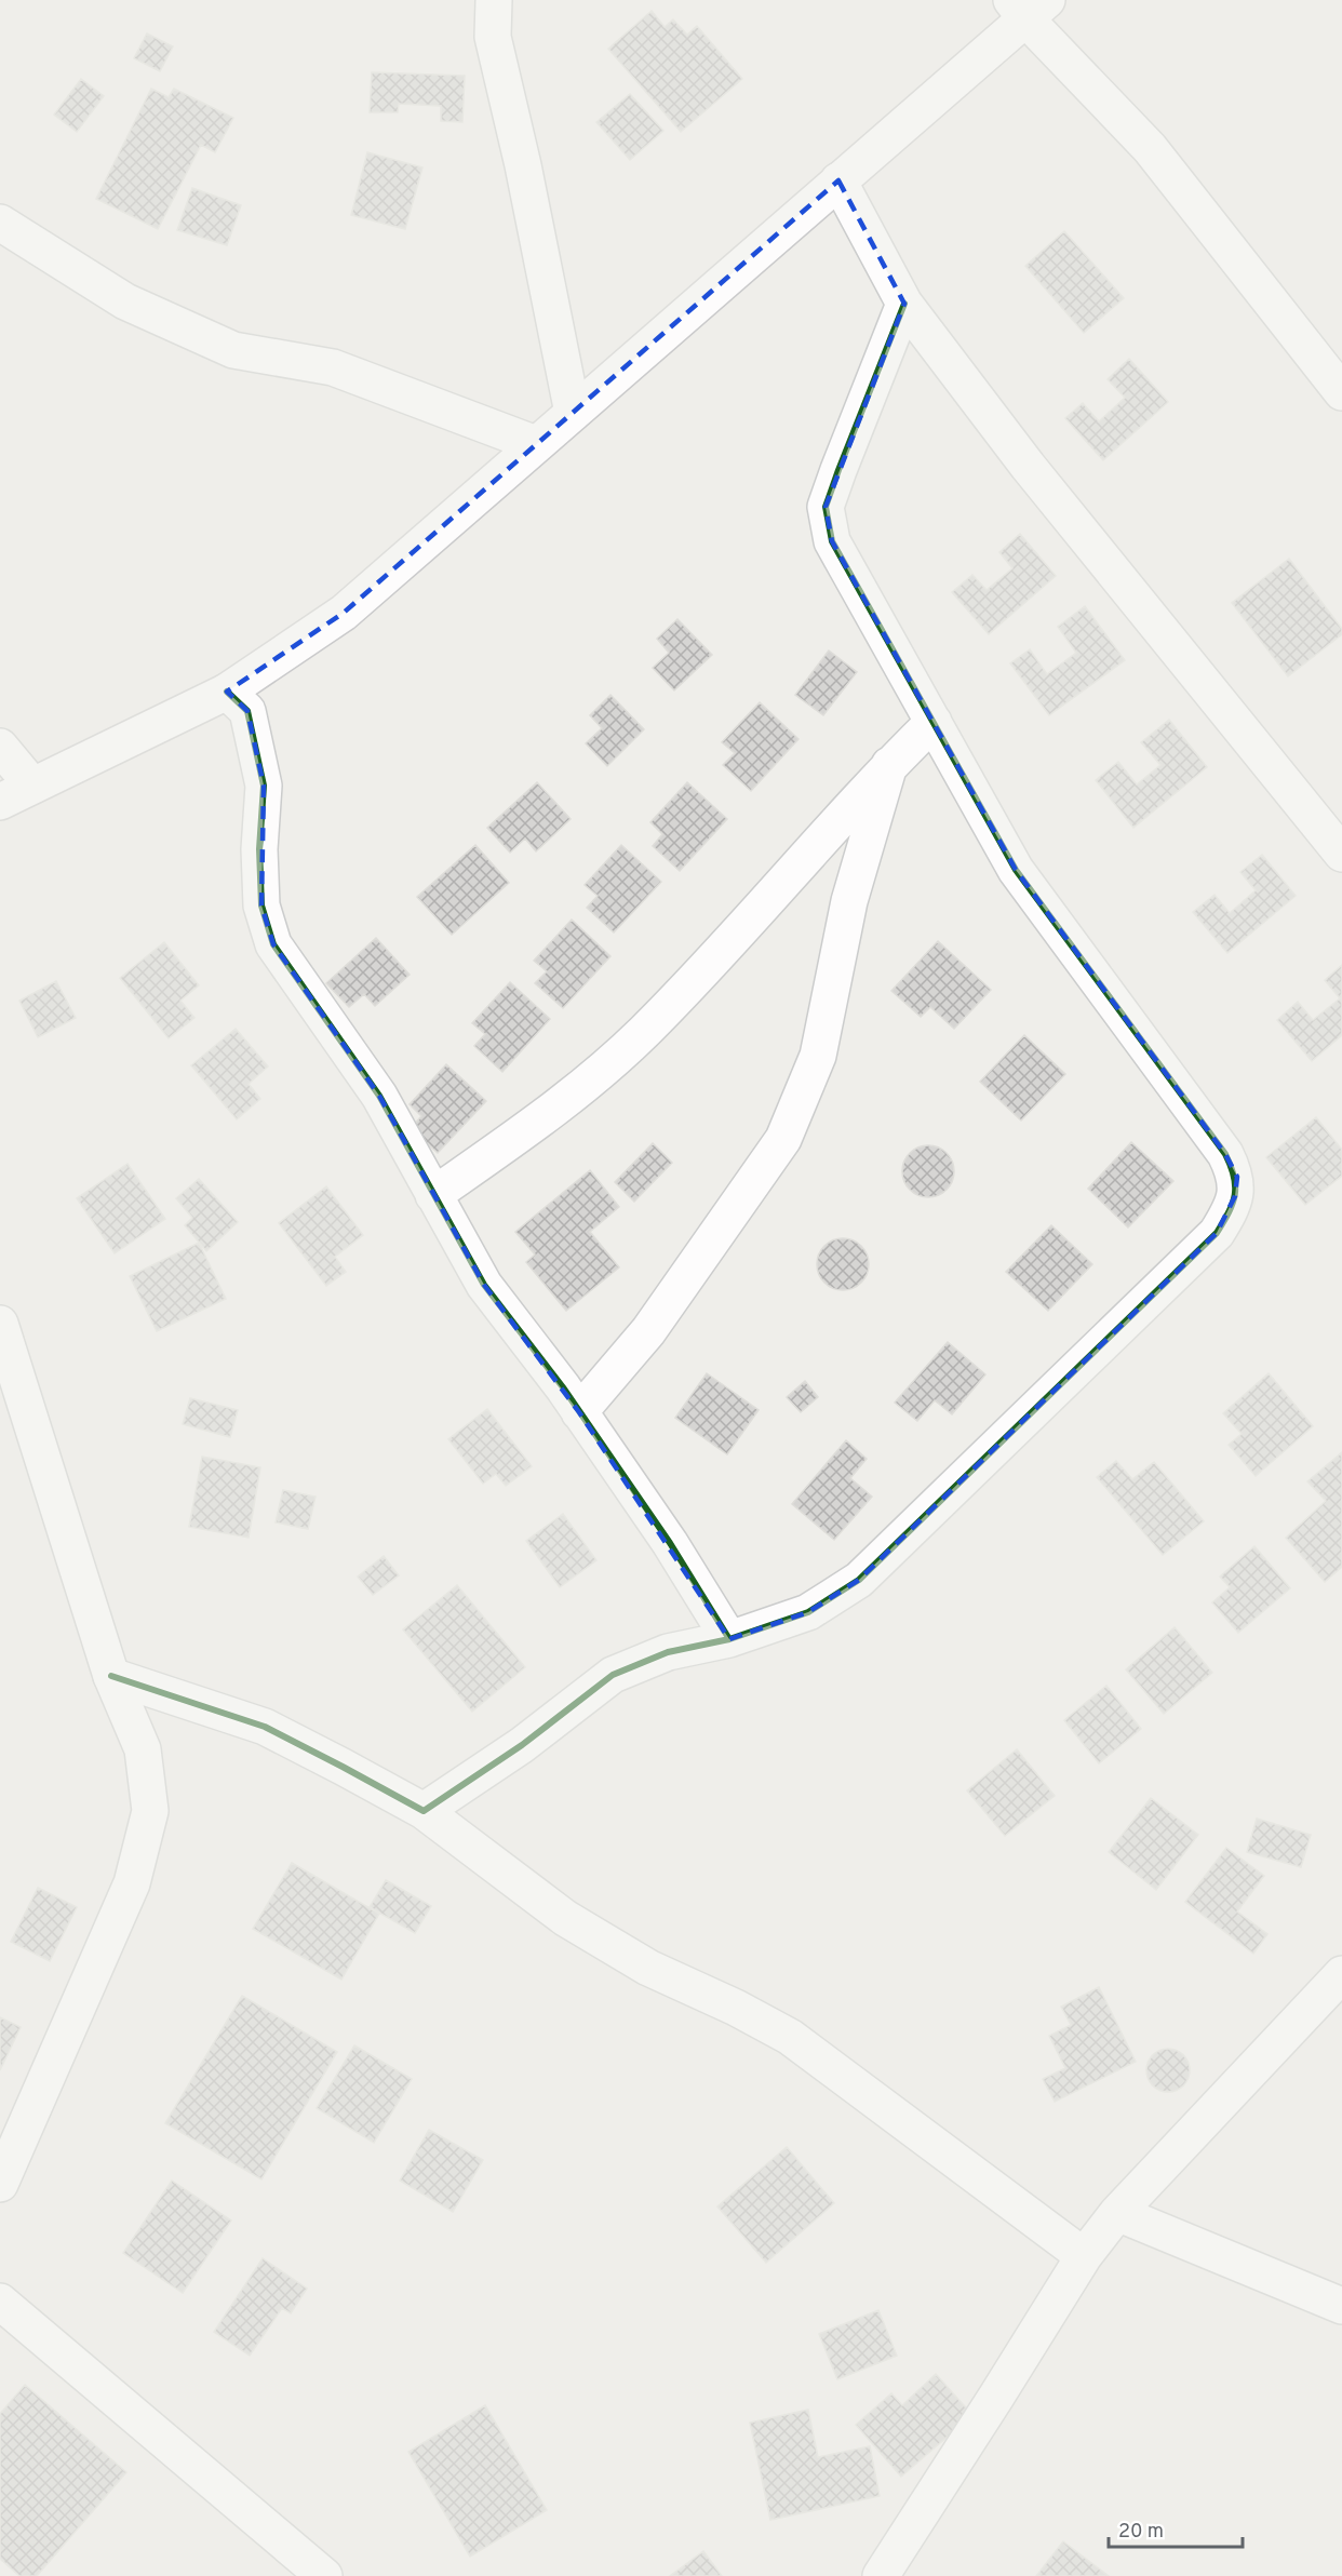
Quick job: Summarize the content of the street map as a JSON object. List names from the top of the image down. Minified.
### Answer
{"scale_bar":"20 m"}
